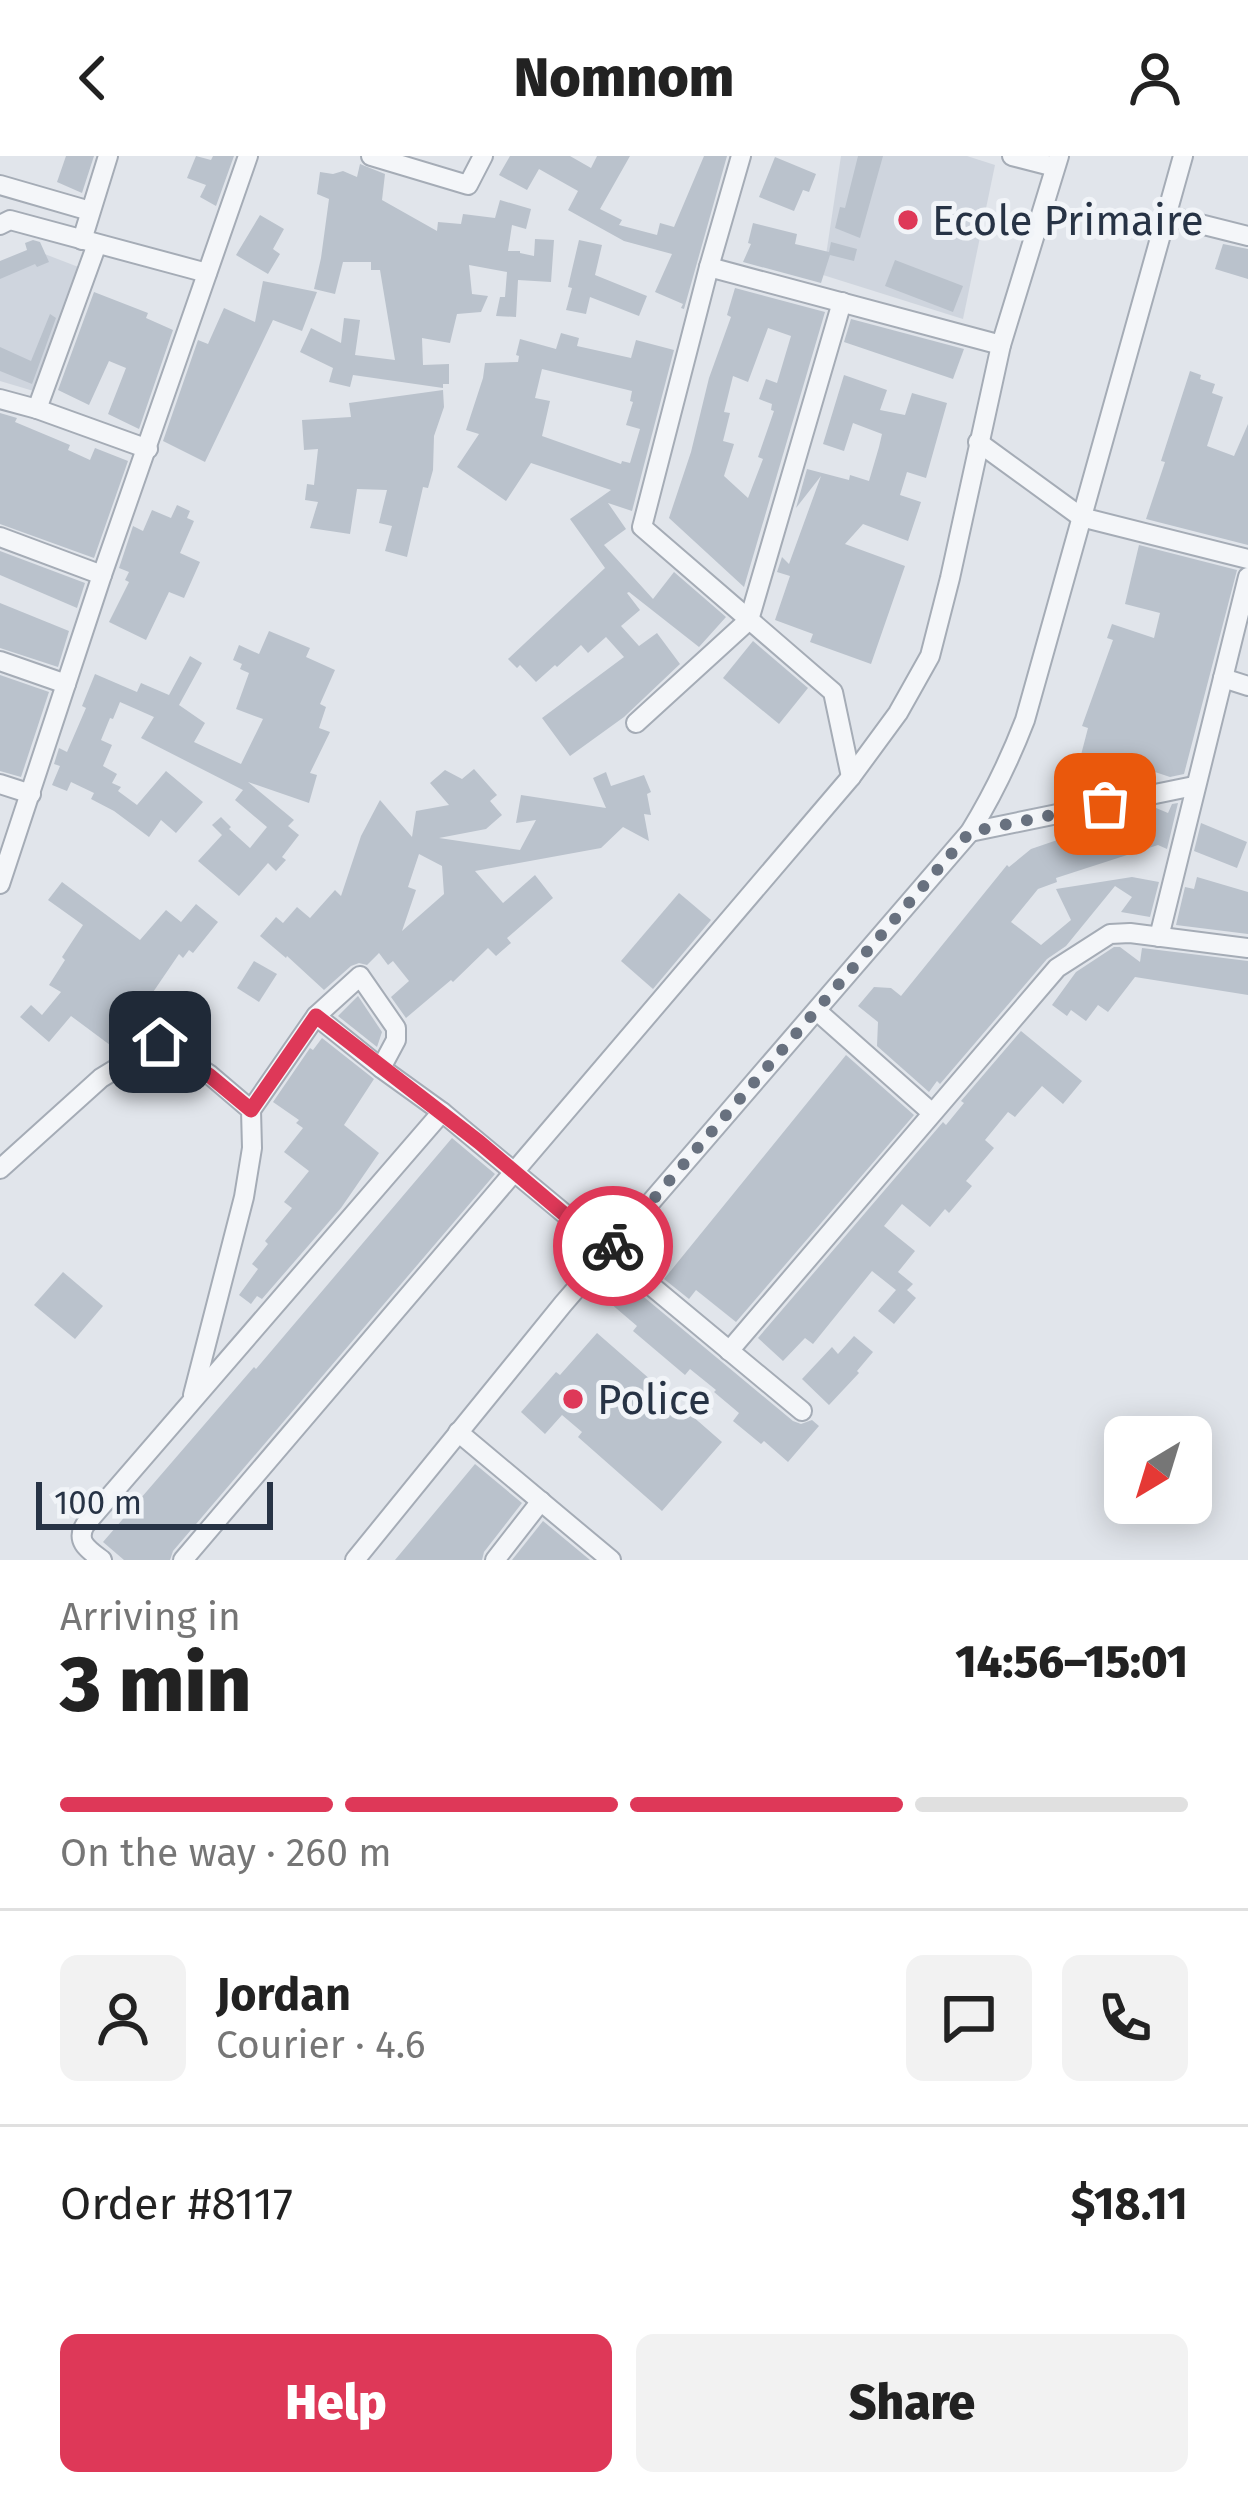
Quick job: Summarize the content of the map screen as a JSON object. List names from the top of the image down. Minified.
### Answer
{"places":["Ecole Primaire","Police"],"scale_bar":"100 m","north":"bottom left","page":{"header":"Nomnom","scale":"100 m","heading":["3 min","Arriving in","14:56–15:01"],"panel":["Jordan","Courier · 4.6","Order #8117","$18.11"],"bar":"On the way · 260 m","buttons":["Help","Share"]}}
